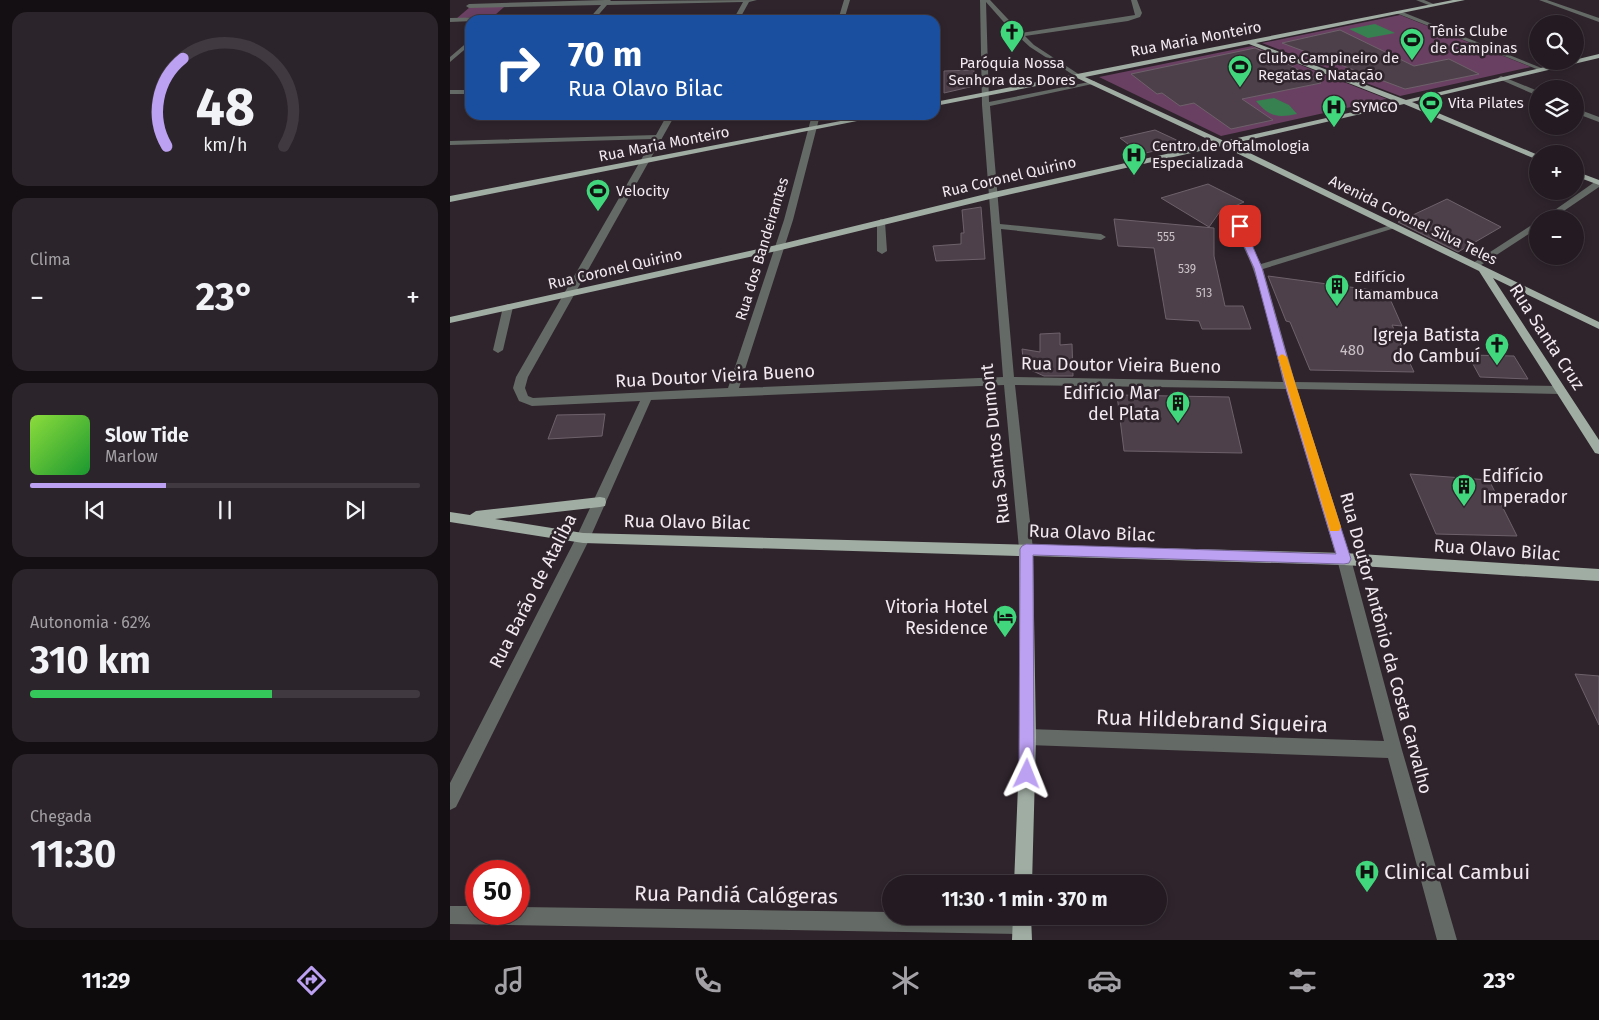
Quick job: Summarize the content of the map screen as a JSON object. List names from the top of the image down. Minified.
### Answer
{"streets":{"main road":["Rua Maria Monteiro","Rua Coronel Quirino","Avenida Coronel Silva Teles","Rua Santa Cruz","Rua Santos Dumont","Rua Olavo Bilac"],"street":["Rua dos Bandeirantes","Rua Doutor Vieira Bueno","Rua Barão de Ataliba","Rua Doutor Antônio da Costa Carvalho","Rua Hildebrand Siqueira","Rua Pandiá Calógeras"]},"crossings":[["Rua Maria Monteiro","Avenida Coronel Silva Teles"],["Rua Maria Monteiro","Rua dos Bandeirantes"],["Rua Maria Monteiro","Rua Santos Dumont"],["Rua Coronel Quirino","Avenida Coronel Silva Teles"],["Rua Coronel Quirino","Rua dos Bandeirantes"],["Rua Coronel Quirino","Rua Doutor Vieira Bueno"],["Rua Coronel Quirino","Rua Santos Dumont"],["Avenida Coronel Silva Teles","Rua Santa Cruz"],["Rua dos Bandeirantes","Rua Doutor Vieira Bueno"],["Rua Santa Cruz","Rua Doutor Vieira Bueno"],["Rua Doutor Vieira Bueno","Rua Santos Dumont"],["Rua Doutor Vieira Bueno","Rua Barão de Ataliba"],["Rua Doutor Vieira Bueno","Rua Doutor Antônio da Costa Carvalho"],["Rua Santos Dumont","Rua Olavo Bilac"],["Rua Santos Dumont","Rua Hildebrand Siqueira"],["Rua Olavo Bilac","Rua Barão de Ataliba"],["Rua Olavo Bilac","Rua Doutor Antônio da Costa Carvalho"],["Rua Doutor Antônio da Costa Carvalho","Rua Hildebrand Siqueira"]],"places":{"church":["Paróquia Nossa Senhora das Dores","Igreja Batista do Cambuí"],"sports":["Tênis Clube de Campinas","Clube Campineiro de Regatas e Natação","Vita Pilates","Velocity"],"hospital":["SYMCO","Centro de Oftalmologia Especializada","Clinical Cambui"],"building":["Edifício Itamambuca","Edifício Mar del Plata","Edifício Imperador"],"hotel":["Vitoria Hotel Residence"]},"house_numbers":["555","539","513","480"],"page":{"map_buttons":["+","−"],"turn":["70 m","Rua Olavo Bilac"],"tile":["Clima",["Autonomia · 62%","310 km"],["Chegada","11:30"]],"heat":["−","23°","+"],"song":["Slow Tide","Marlow"],"limit":"50","trip":"11:30 · 1 min · 370 m","tabs":["11:29","23°"],"gauge":["48","km/h"]}}
